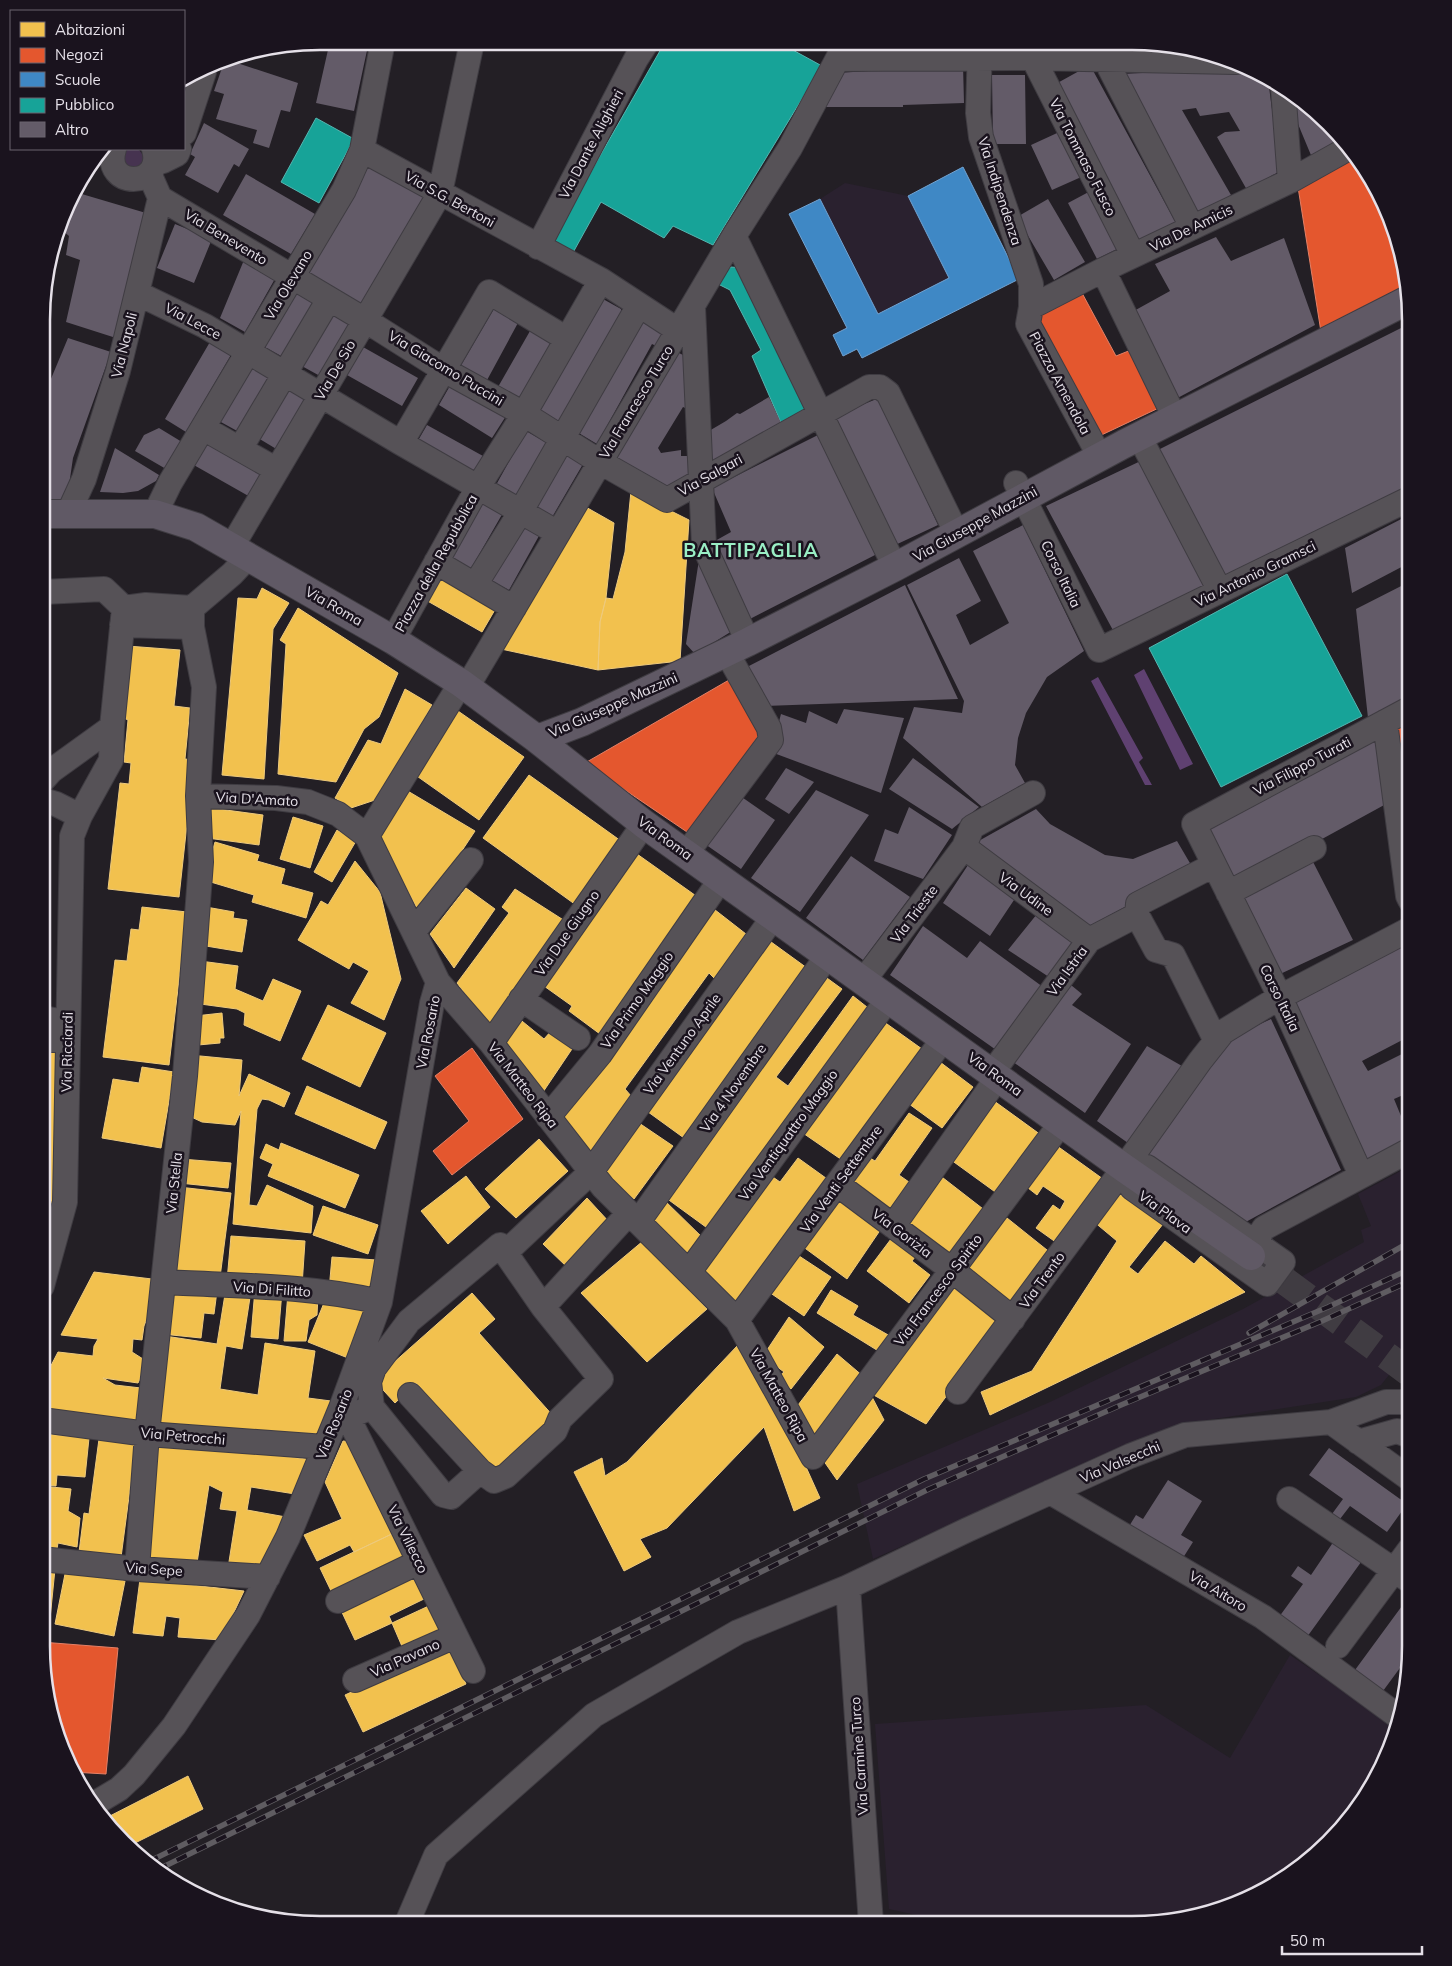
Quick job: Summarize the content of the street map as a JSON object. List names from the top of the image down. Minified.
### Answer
{"streets":{"main road":["Via Giuseppe Mazzini","Via Roma"],"street":["Via Dante Alighieri","Via Tommaso Fusco","Via Indipendenza","Via S.G. Bertoni","Via De Amicis","Via Benevento","Via Olevano","Via Lecce","Via Napoli","Via Giacomo Puccini","Via De Sio","Piazza Amendola","Via Francesco Turco","Via Salgari","Piazza della Repubblica","Corso Italia","Via Antonio Gramsci","Via Filippo Turati","Via D'Amato","Via Udine","Via Trieste","Via Due Giugno","Via Istria","Via Primo Maggio","Via Rosario","Via Ventuno Aprile","Via Ricciardi","Via Matteo Ripa","Via 4 Novembre","Via Ventiquattro Maggio","Via Venti Settembre","Via Stella","Via Gorizia","Via Trento","Via Di Filitto","Via Francesco Spirito","Via Petrocchi","Via Valsecchi","Via Villecco","Via Sepe","Via Aitoro","Via Pavano","Via Carmine Turco"]},"crossings":[["Via Dante Alighieri","Via S.G. Bertoni"],["Via Tommaso Fusco","Via De Amicis"],["Via Indipendenza","Via De Amicis"],["Via Indipendenza","Piazza Amendola"],["Via S.G. Bertoni","Via Olevano"],["Via S.G. Bertoni","Via De Sio"],["Via S.G. Bertoni","Via Francesco Turco"],["Via De Amicis","Piazza Amendola"],["Via Benevento","Via Olevano"],["Via Benevento","Via Napoli"],["Via Benevento","Via Giacomo Puccini"],["Via Olevano","Via Lecce"],["Via Olevano","Via Giacomo Puccini"],["Via Olevano","Via Roma"],["Via Lecce","Via Napoli"],["Via Napoli","Via Roma"],["Via Giacomo Puccini","Via De Sio"],["Via Giacomo Puccini","Via Francesco Turco"],["Via Giacomo Puccini","Via Salgari"],["Via De Sio","Piazza della Repubblica"],["Via De Sio","Via Roma"],["Via De Sio","Via Stella"],["Piazza Amendola","Via Giuseppe Mazzini"],["Via Francesco Turco","Via Salgari"],["Via Francesco Turco","Via Roma"],["Via Salgari","Via Giuseppe Mazzini"],["Via Giuseppe Mazzini","Corso Italia"],["Via Giuseppe Mazzini","Via Roma"],["Piazza della Repubblica","Via Roma"],["Corso Italia","Via Antonio Gramsci"],["Corso Italia","Via Filippo Turati"],["Via Roma","Via Trieste"],["Via Roma","Via Due Giugno"],["Via Roma","Via Istria"],["Via Roma","Via Primo Maggio"],["Via Roma","Via Ventuno Aprile"],["Via Roma","Via 4 Novembre"],["Via Roma","Via Ventiquattro Maggio"],["Via Roma","Via Venti Settembre"],["Via Roma","Via Trento"],["Via Roma","Via Francesco Spirito"],["Via D'Amato","Via Matteo Ripa"],["Via D'Amato","Via Stella"],["Via Udine","Via Trieste"],["Via Udine","Via Istria"],["Via Due Giugno","Via Matteo Ripa"],["Via Istria","Via Gorizia"],["Via Primo Maggio","Via Matteo Ripa"],["Via Rosario","Via Matteo Ripa"],["Via Rosario","Via Di Filitto"],["Via Rosario","Via Petrocchi"],["Via Rosario","Via Villecco"],["Via Rosario","Via Sepe"],["Via Ventuno Aprile","Via Matteo Ripa"],["Via Matteo Ripa","Via 4 Novembre"],["Via Matteo Ripa","Via Ventiquattro Maggio"],["Via Matteo Ripa","Via Venti Settembre"],["Via Matteo Ripa","Via Francesco Spirito"],["Via Venti Settembre","Via Gorizia"],["Via Stella","Via Di Filitto"],["Via Stella","Via Petrocchi"],["Via Stella","Via Sepe"],["Via Gorizia","Via Trento"],["Via Gorizia","Via Francesco Spirito"],["Via Valsecchi","Via Aitoro"],["Via Valsecchi","Via Carmine Turco"],["Via Villecco","Via Pavano"]],"districts":["BATTIPAGLIA"],"legend":["Abitazioni","Negozi","Scuole","Pubblico","Altro"],"scale_bar":"50 m"}
